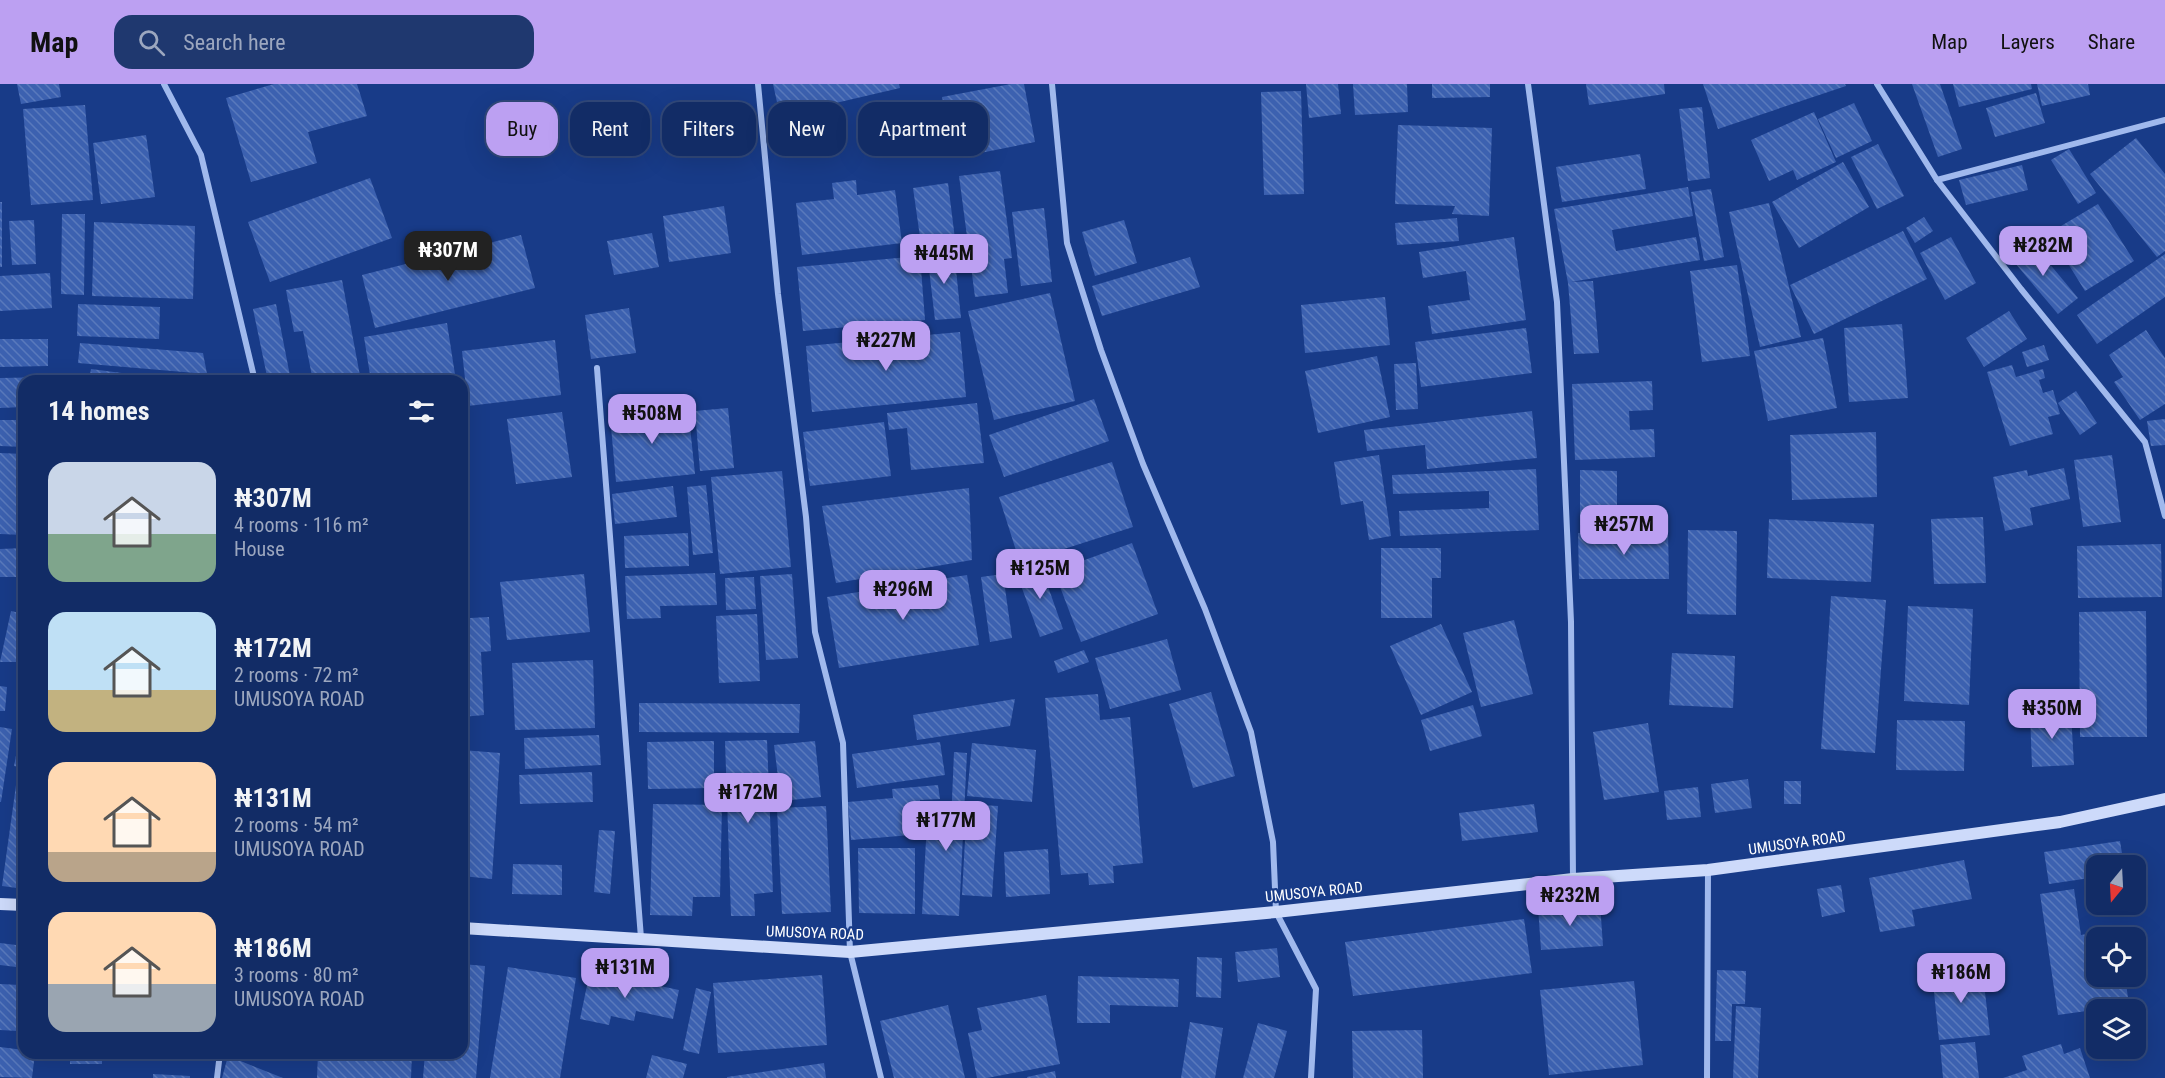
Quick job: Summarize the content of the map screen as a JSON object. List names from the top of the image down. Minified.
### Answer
{"streets":{"main road":["UMUSOYA ROAD"]},"north":"bottom","page":{"header":"Map","search":"Search here","nav":["Map","Layers","Share"],"chip":["Buy","Rent","Filters","New","Apartment"],"price":["₦282M","₦307M","₦445M","₦227M","₦508M","₦257M","₦125M","₦296M","₦350M","₦172M","₦177M","₦232M","₦131M","₦186M"],"heading":"14 homes","list":[{"name":"₦307M","note":"4 rooms · 116 m² · House"},{"name":"₦172M","note":"2 rooms · 72 m² · UMUSOYA ROAD"},{"name":"₦131M","note":"2 rooms · 54 m² · UMUSOYA ROAD"},{"name":"₦186M","note":"3 rooms · 80 m² · UMUSOYA ROAD"}]}}
